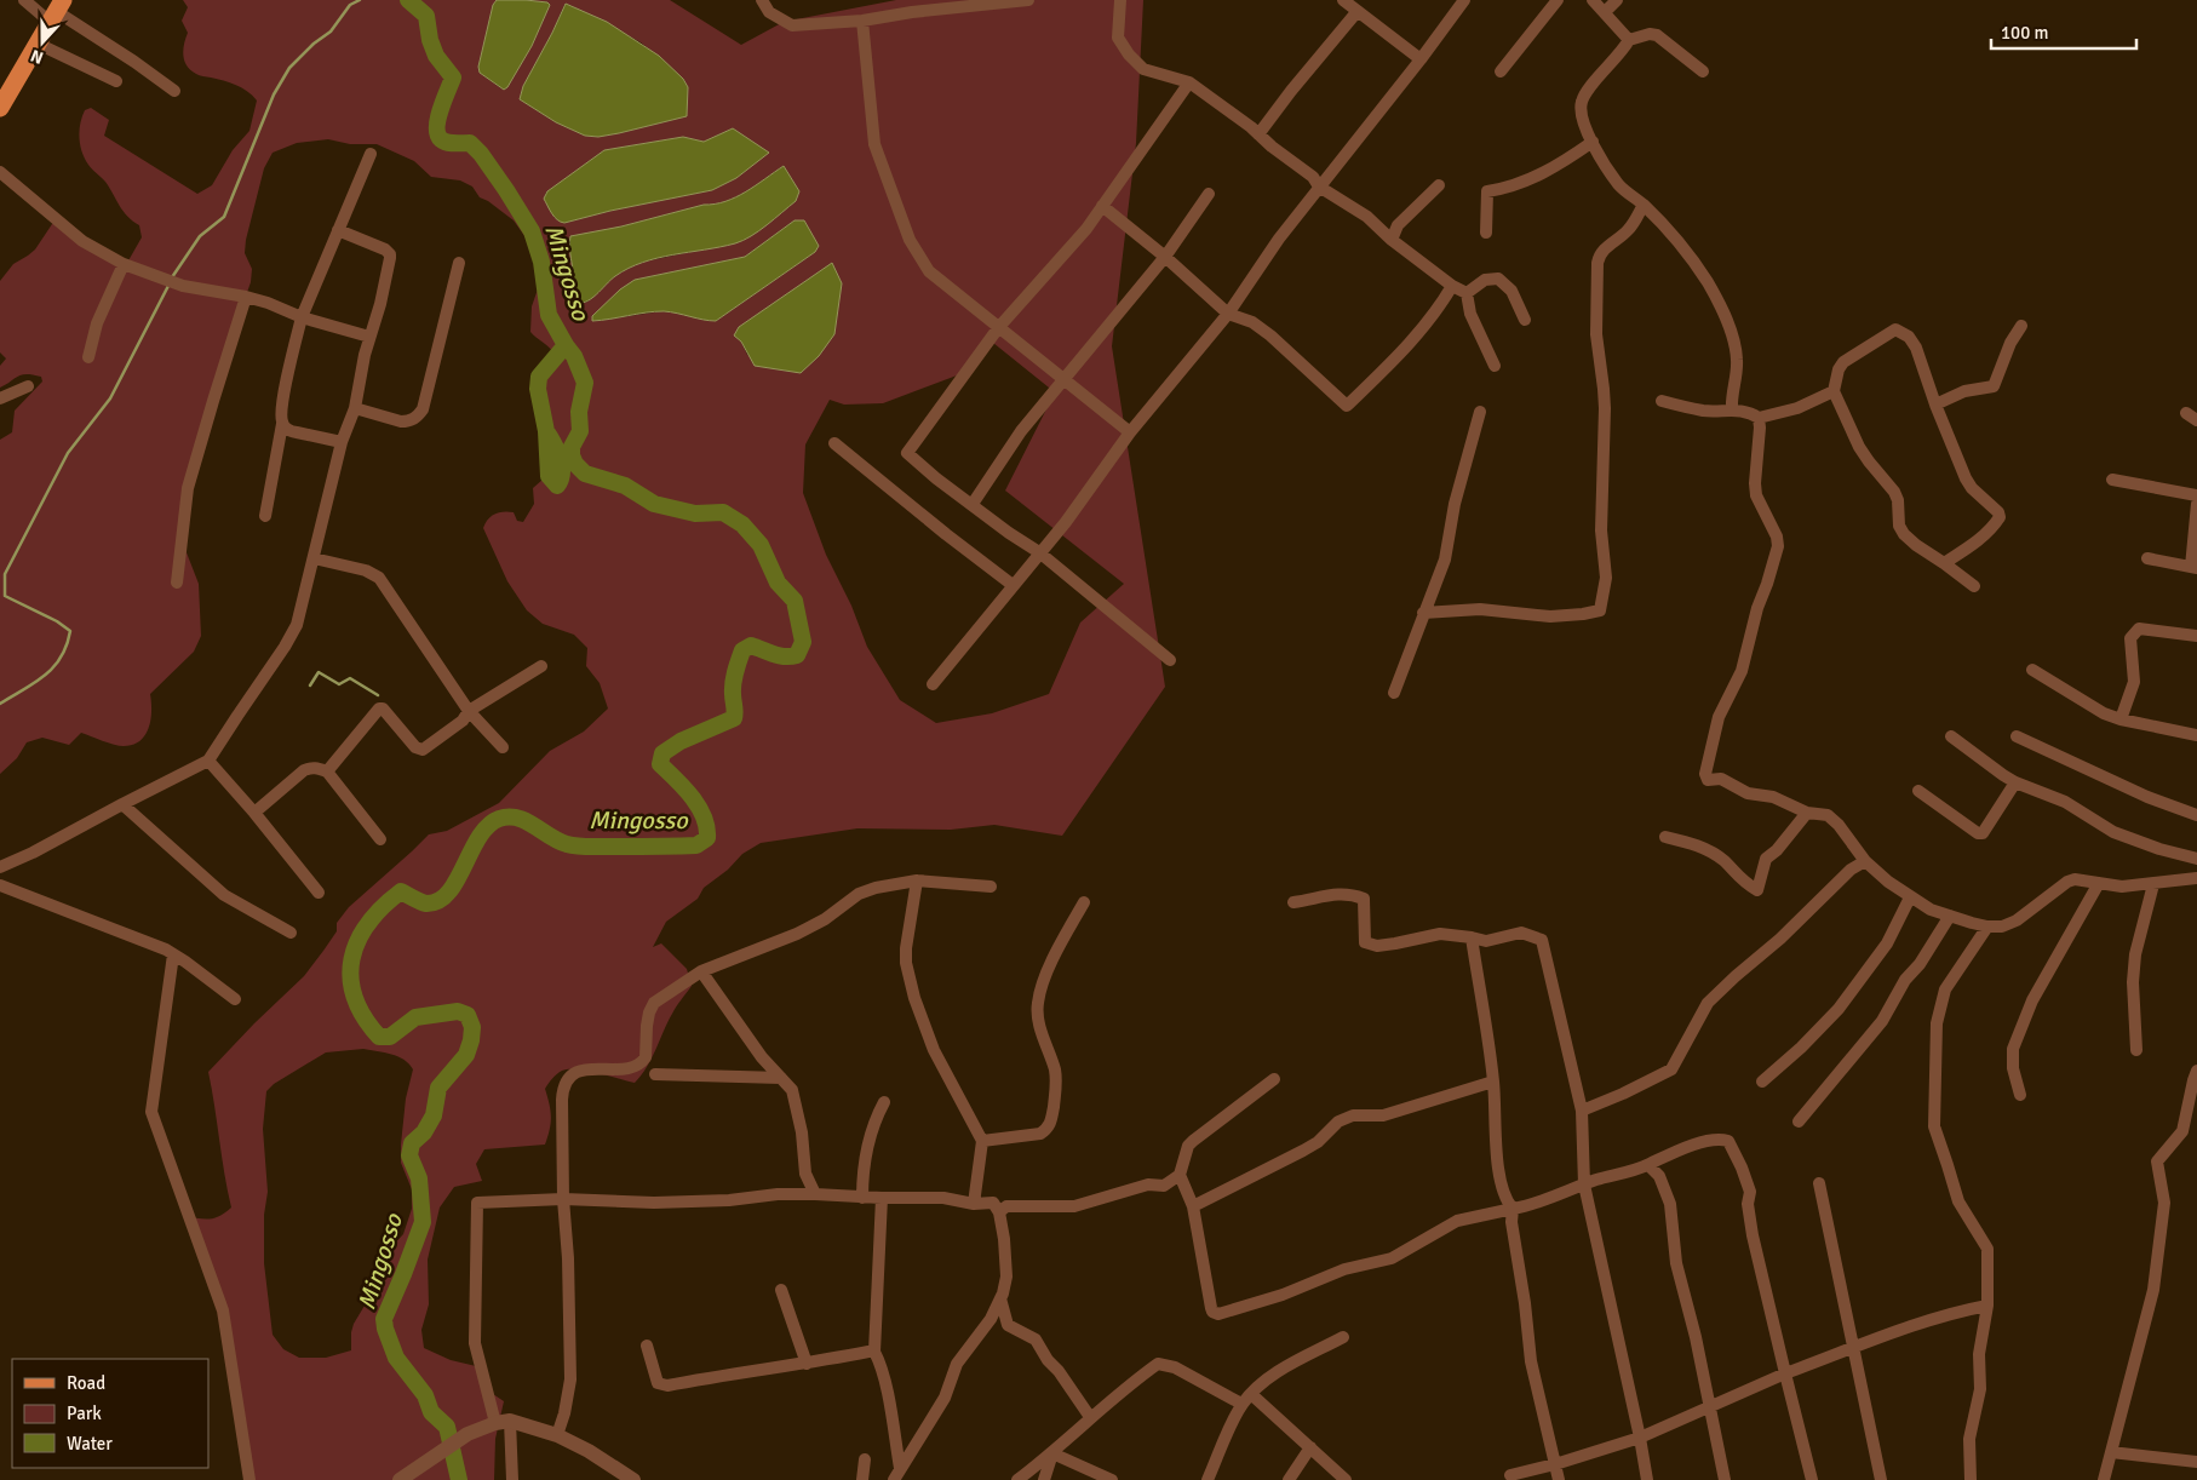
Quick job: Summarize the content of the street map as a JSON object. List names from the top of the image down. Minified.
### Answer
{"water":["Mingosso"],"legend":["Road","Park","Water"],"scale_bar":"100 m","north":"bottom"}
